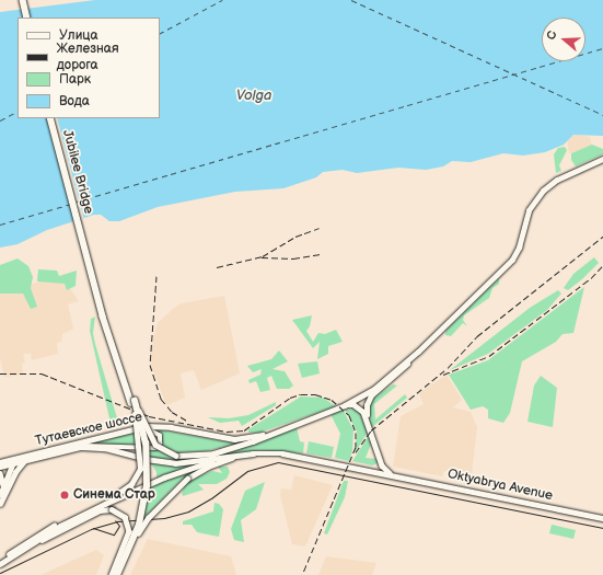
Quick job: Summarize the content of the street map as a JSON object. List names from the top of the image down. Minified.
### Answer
{"streets":{"highway":["Jubilee Bridge"],"main road":["Тутаевское шоссе","Oktyabrya Avenue"]},"crossings":[["Тутаевское шоссе","Oktyabrya Avenue"]],"water":["Volga"],"places":["Синема Стар"],"legend":["Улица","Железная дорога","Парк","Вода"],"north":"left"}
